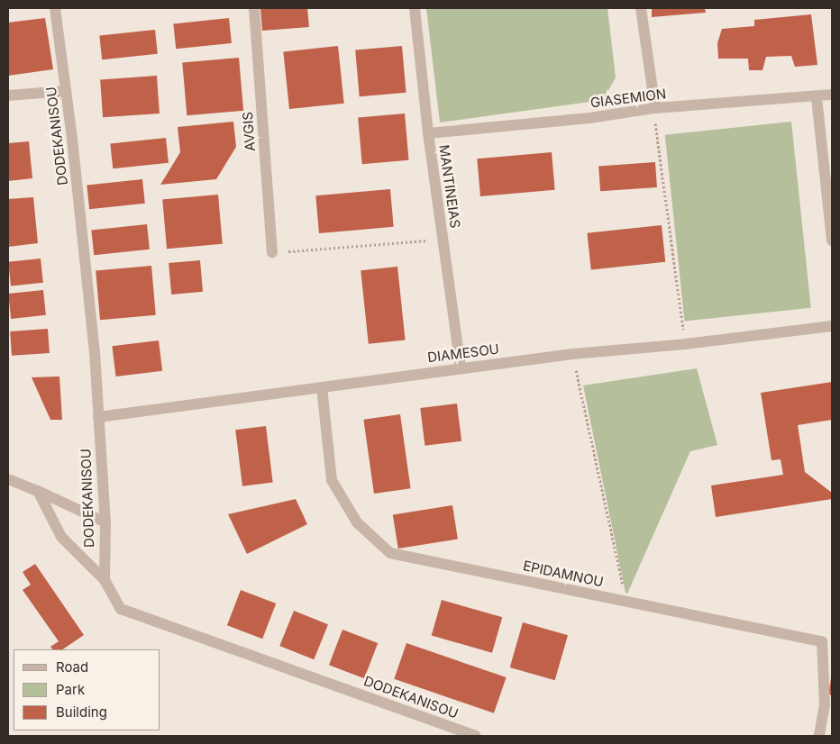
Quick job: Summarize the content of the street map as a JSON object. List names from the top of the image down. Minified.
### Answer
{"streets":{"street":["GIASEMION","AVGIS","DODEKANISOU","MANTINEIAS","DIAMESOU","EPIDAMNOU"]},"crossings":[["GIASEMION","MANTINEIAS"],["DODEKANISOU","DIAMESOU"],["MANTINEIAS","DIAMESOU"],["DIAMESOU","EPIDAMNOU"]],"legend":["Road","Park","Building"]}
